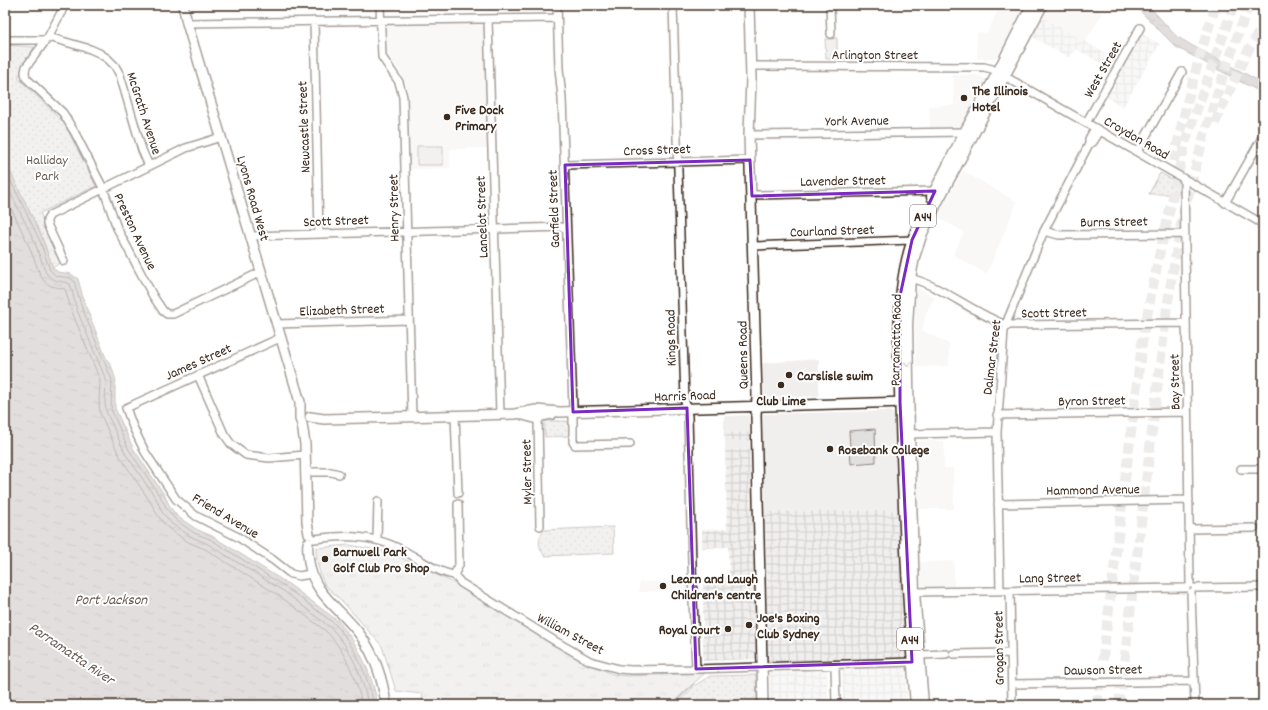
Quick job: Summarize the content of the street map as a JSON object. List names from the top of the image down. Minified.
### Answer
{"streets":{"highway":["A44","Parramatta Road"],"main road":["Lyons Road West","Queens Road","Harris Road"],"street":["Arlington Street","West Street","McGrath Avenue","York Avenue","Newcastle Street","Croydon Road","Cross Street","Lavender Street","Henry Street","Garfield Street","Lancelot Street","Scott Street","Burns Street","Courland Street","Preston Avenue","Elizabeth Street","Kings Road","Dalmar Street","James Street","Bay Street","Byron Street","Myler Street","Hammond Avenue","Friend Avenue","Lang Street","William Street","Grogan Street","Dawson Street"]},"crossings":[["Arlington Street","Croydon Road"],["Arlington Street","Parramatta Road"],["Arlington Street","Queens Road"],["West Street","Croydon Road"],["McGrath Avenue","Preston Avenue"],["York Avenue","Parramatta Road"],["York Avenue","Queens Road"],["Newcastle Street","Scott Street"],["Croydon Road","Parramatta Road"],["Croydon Road","Dalmar Street"],["Croydon Road","Bay Street"],["Cross Street","Garfield Street"],["Cross Street","Kings Road"],["Cross Street","Queens Road"],["Lavender Street","Parramatta Road"],["Lavender Street","Queens Road"],["Lyons Road West","Scott Street"],["Lyons Road West","Preston Avenue"],["Lyons Road West","Elizabeth Street"],["Lyons Road West","James Street"],["Lyons Road West","Harris Road"],["Henry Street","Scott Street"],["Henry Street","Elizabeth Street"],["Henry Street","Harris Road"],["Garfield Street","Scott Street"],["Garfield Street","Harris Road"],["Lancelot Street","Scott Street"],["Lancelot Street","Harris Road"],["Scott Street","Parramatta Road"],["Scott Street","Dalmar Street"],["Scott Street","Bay Street"],["Burns Street","Dalmar Street"],["Burns Street","Bay Street"],["Courland Street","Parramatta Road"],["Courland Street","Queens Road"],["Kings Road","Harris Road"],["Kings Road","William Street"],["Parramatta Road","Harris Road"],["Parramatta Road","Lang Street"],["Parramatta Road","William Street"],["Queens Road","Harris Road"],["Queens Road","William Street"],["Dalmar Street","Byron Street"],["Dalmar Street","Hammond Avenue"],["Dalmar Street","Lang Street"],["James Street","Friend Avenue"],["Bay Street","Byron Street"],["Bay Street","Hammond Avenue"],["Bay Street","Lang Street"],["Bay Street","Dawson Street"],["Harris Road","Myler Street"],["Lang Street","Grogan Street"],["William Street","Grogan Street"],["Grogan Street","Dawson Street"]],"water":["Port Jackson","Parramatta River"],"parks":["Halliday Park"],"places":["The Illinois Hotel","Five Dock Primary","Carslisle swim","Club Lime","Rosebank College","Barnwell Park Golf Club Pro Shop","Learn and Laugh Children's centre","Joe's Boxing Club Sydney","Royal Court"]}
